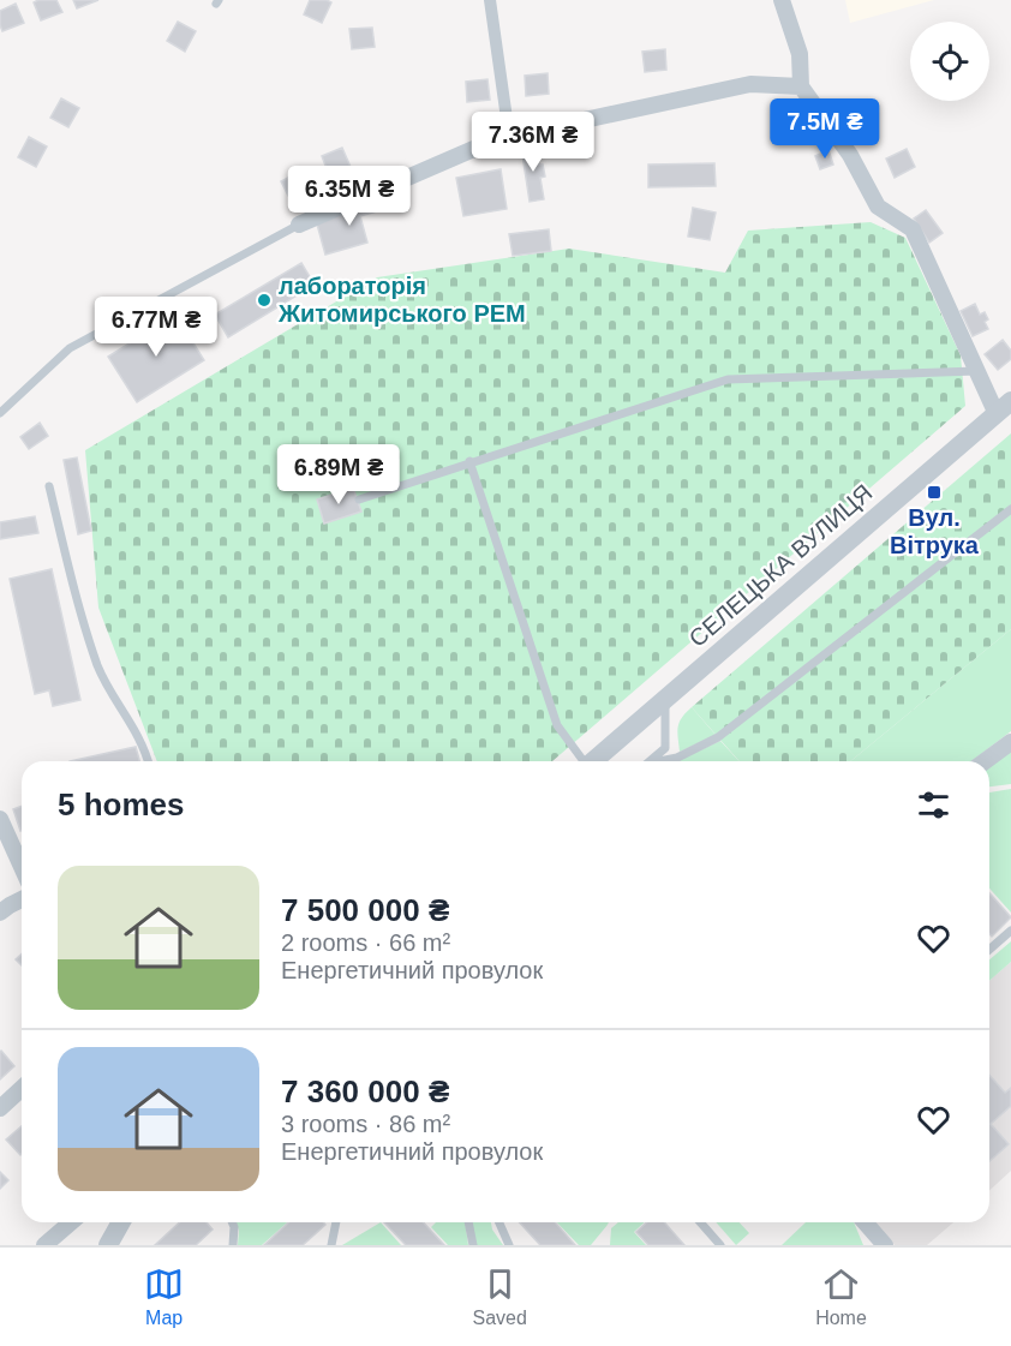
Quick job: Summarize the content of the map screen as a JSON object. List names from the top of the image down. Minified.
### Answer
{"streets":{"street":["СЕЛЕЦЬКА ВУЛИЦЯ"]},"places":{"other":["лабораторія Житомирського РЕМ"],"transit":["Вул. Вітрука"]},"page":{"price":["7.5M ₴","7.36M ₴","6.35M ₴","6.77M ₴","6.89M ₴"],"heading":"5 homes","list":[{"name":"7 500 000 ₴","note":"2 rooms · 66 m² · Енергетичний провулок"},{"name":"7 360 000 ₴","note":"3 rooms · 86 m² · Енергетичний провулок"}],"tabs":["Map","Saved","Home"]}}
